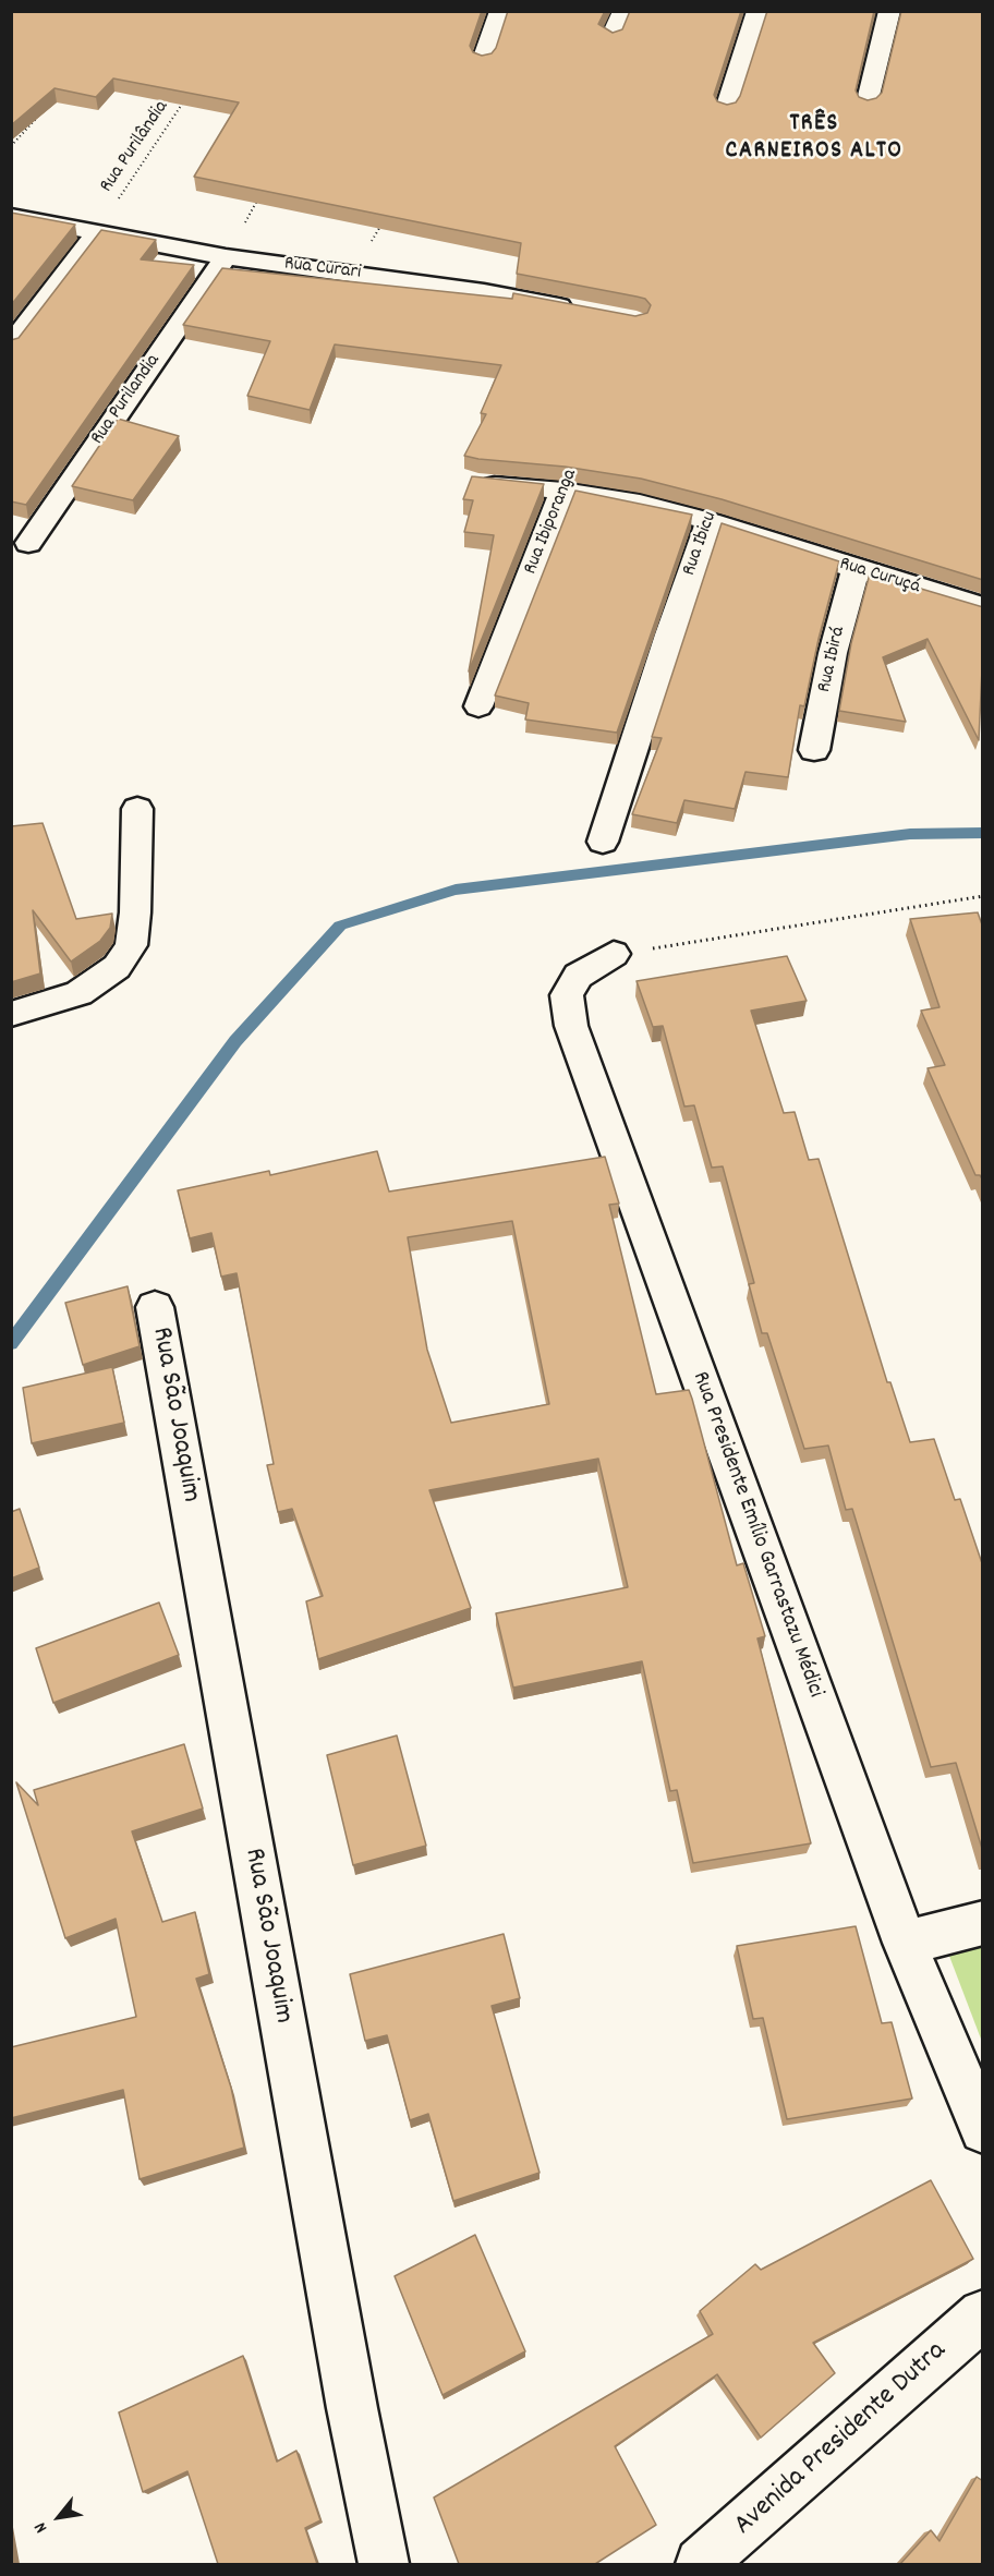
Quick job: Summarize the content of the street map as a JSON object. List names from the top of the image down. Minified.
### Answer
{"streets":{"street":["Rua Curari","Rua Purilandia","Rua Ibiporanga","Rua Ibicu","Rua Curuçá","Rua Ibirá","Rua São Joaquim","Rua Presidente Emílio Garrastazu Médici","Avenida Presidente Dutra"],"path":["Rua Purilândia"]},"crossings":[["Rua Purilândia","Rua Curari"],["Rua Curari","Rua Purilandia"],["Rua Ibiporanga","Rua Curuçá"],["Rua Ibicu","Rua Curuçá"],["Rua Curuçá","Rua Ibirá"]],"districts":["TRÊS CARNEIROS ALTO"],"north":"bottom left"}
